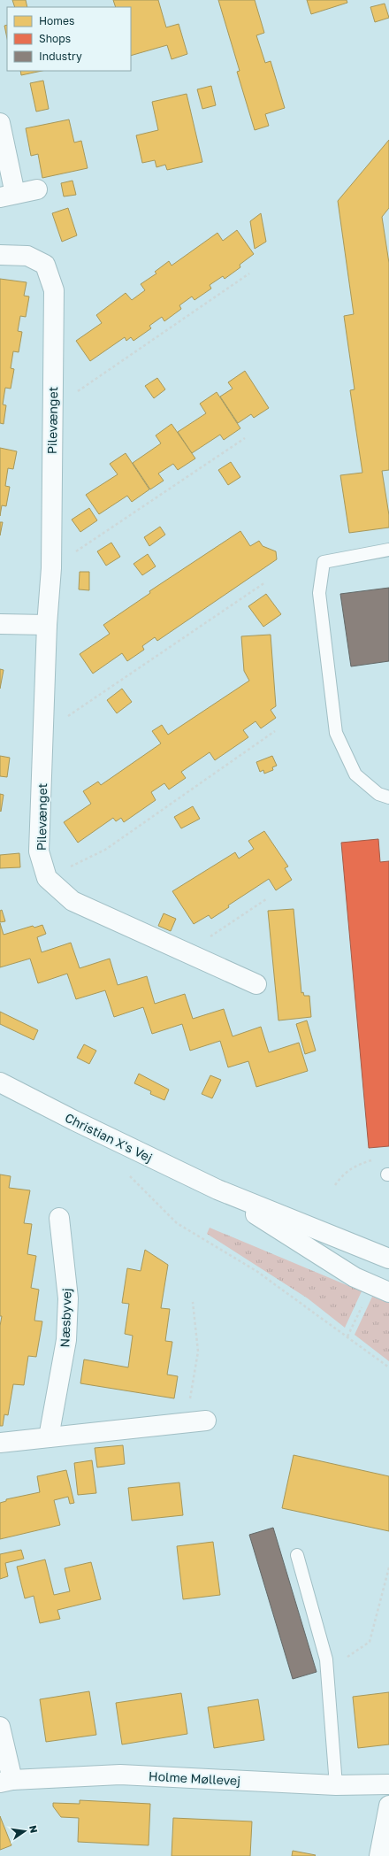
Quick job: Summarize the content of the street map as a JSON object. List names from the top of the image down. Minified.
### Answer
{"streets":{"street":["Pilevænget","Christian X's Vej","Næsbyvej","Holme Møllevej"]},"legend":["Homes","Shops","Industry"],"north":"right"}
